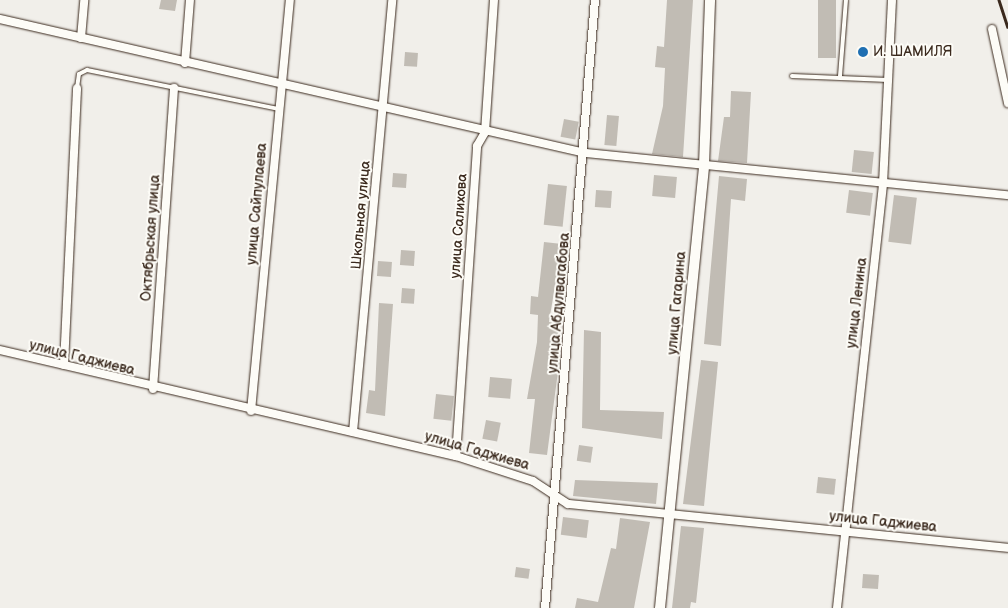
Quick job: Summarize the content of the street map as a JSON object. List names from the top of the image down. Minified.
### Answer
{"streets":{"street":["улица Сайпулаева","Школьная улица","улица Салихова","Октябрьская улица","улица Абдулвагабова","улица Гагарина","улица Ленина","улица Гаджиева"]},"crossings":[["улица Сайпулаева","улица Гаджиева"],["Школьная улица","улица Гаджиева"],["улица Салихова","улица Гаджиева"],["Октябрьская улица","улица Гаджиева"],["улица Абдулвагабова","улица Гаджиева"],["улица Гагарина","улица Гаджиева"],["улица Ленина","улица Гаджиева"]],"places":["И. ШАМИЛЯ"]}
